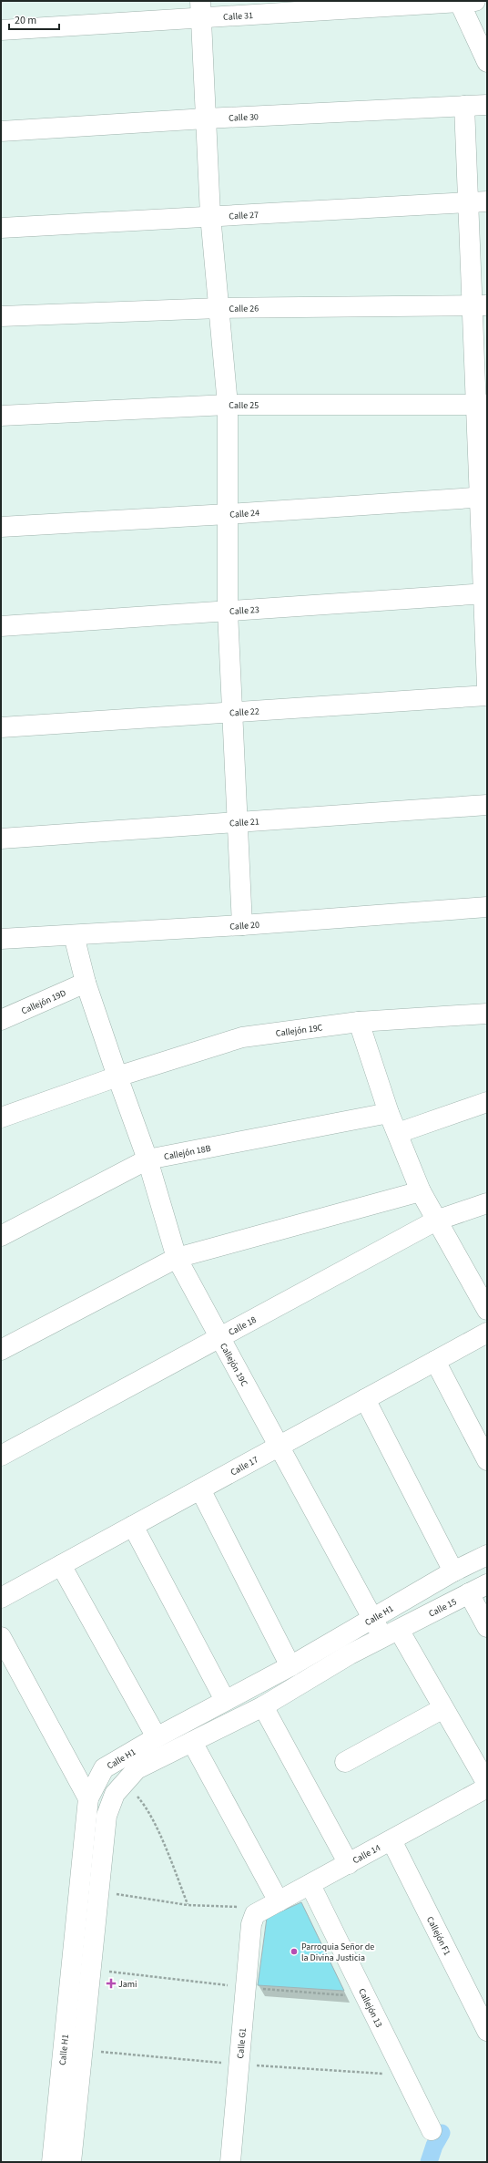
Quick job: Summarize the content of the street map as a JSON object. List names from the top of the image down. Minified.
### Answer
{"streets":{"street":["Calle 31","Calle 30","Calle 27","Calle 26","Calle 25","Calle 24","Calle 23","Calle 22","Calle 21","Calle 20","Callejón 19D","Callejón 19C","Callejón 18B","Calle 18","Calle 17","Calle 15","Calle H1","Calle 14","Callejón F1","Callejón 13","Calle G1"]},"crossings":[["Callejón 19C","Callejón 18B"],["Callejón 19C","Calle 18"],["Callejón 19C","Calle 17"],["Callejón 19C","Calle 15"],["Callejón 19C","Calle H1"],["Calle 15","Calle H1"],["Calle 14","Callejón F1"],["Calle 14","Callejón 13"],["Calle 14","Calle G1"]],"places":{"other":["Parroquia Señor de la Divina Justicia"],"health":["Jami"]},"scale_bar":"20 m"}
